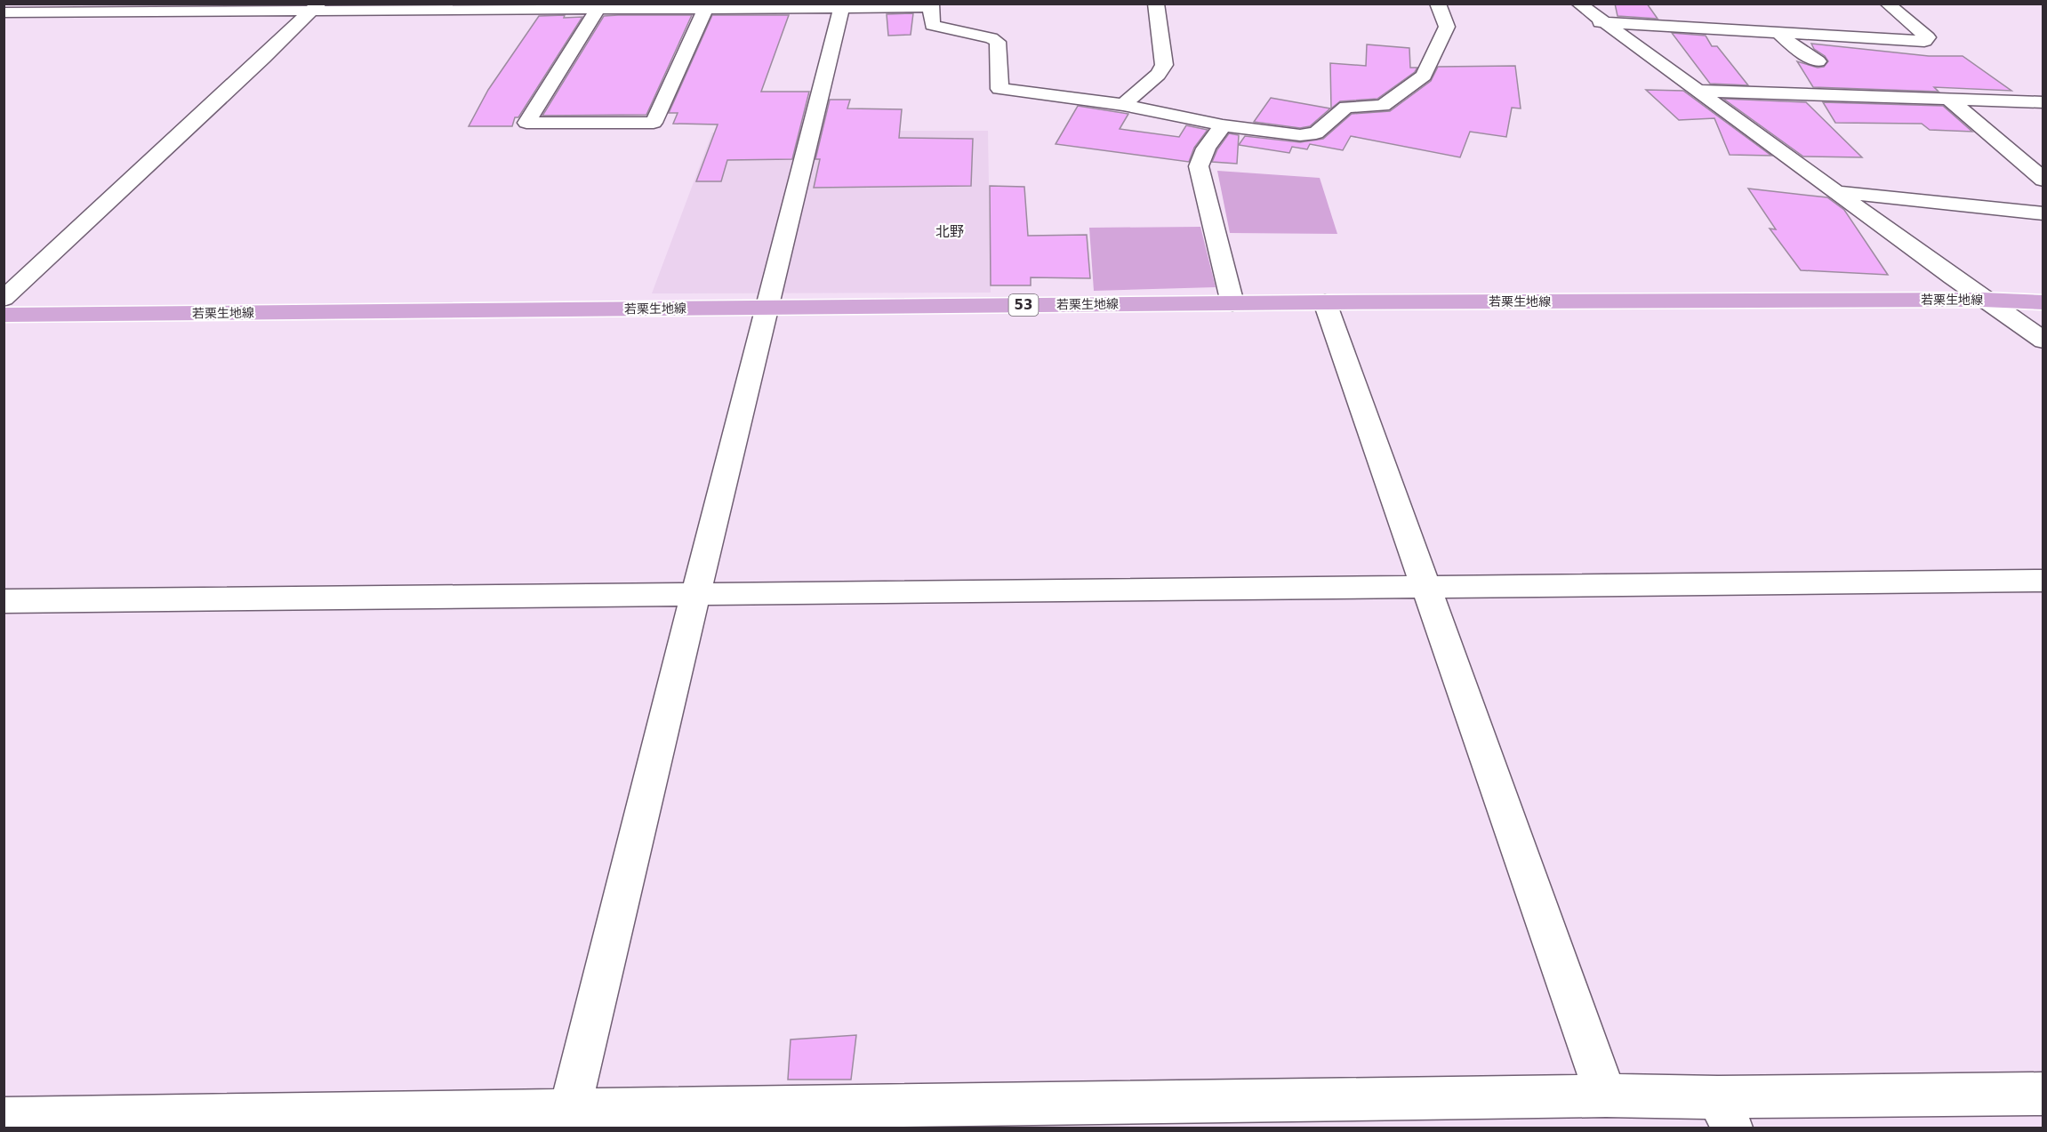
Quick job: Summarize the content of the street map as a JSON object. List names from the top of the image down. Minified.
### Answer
{"streets":{"main road":["若栗生地線","53"]},"districts":["北野"]}
